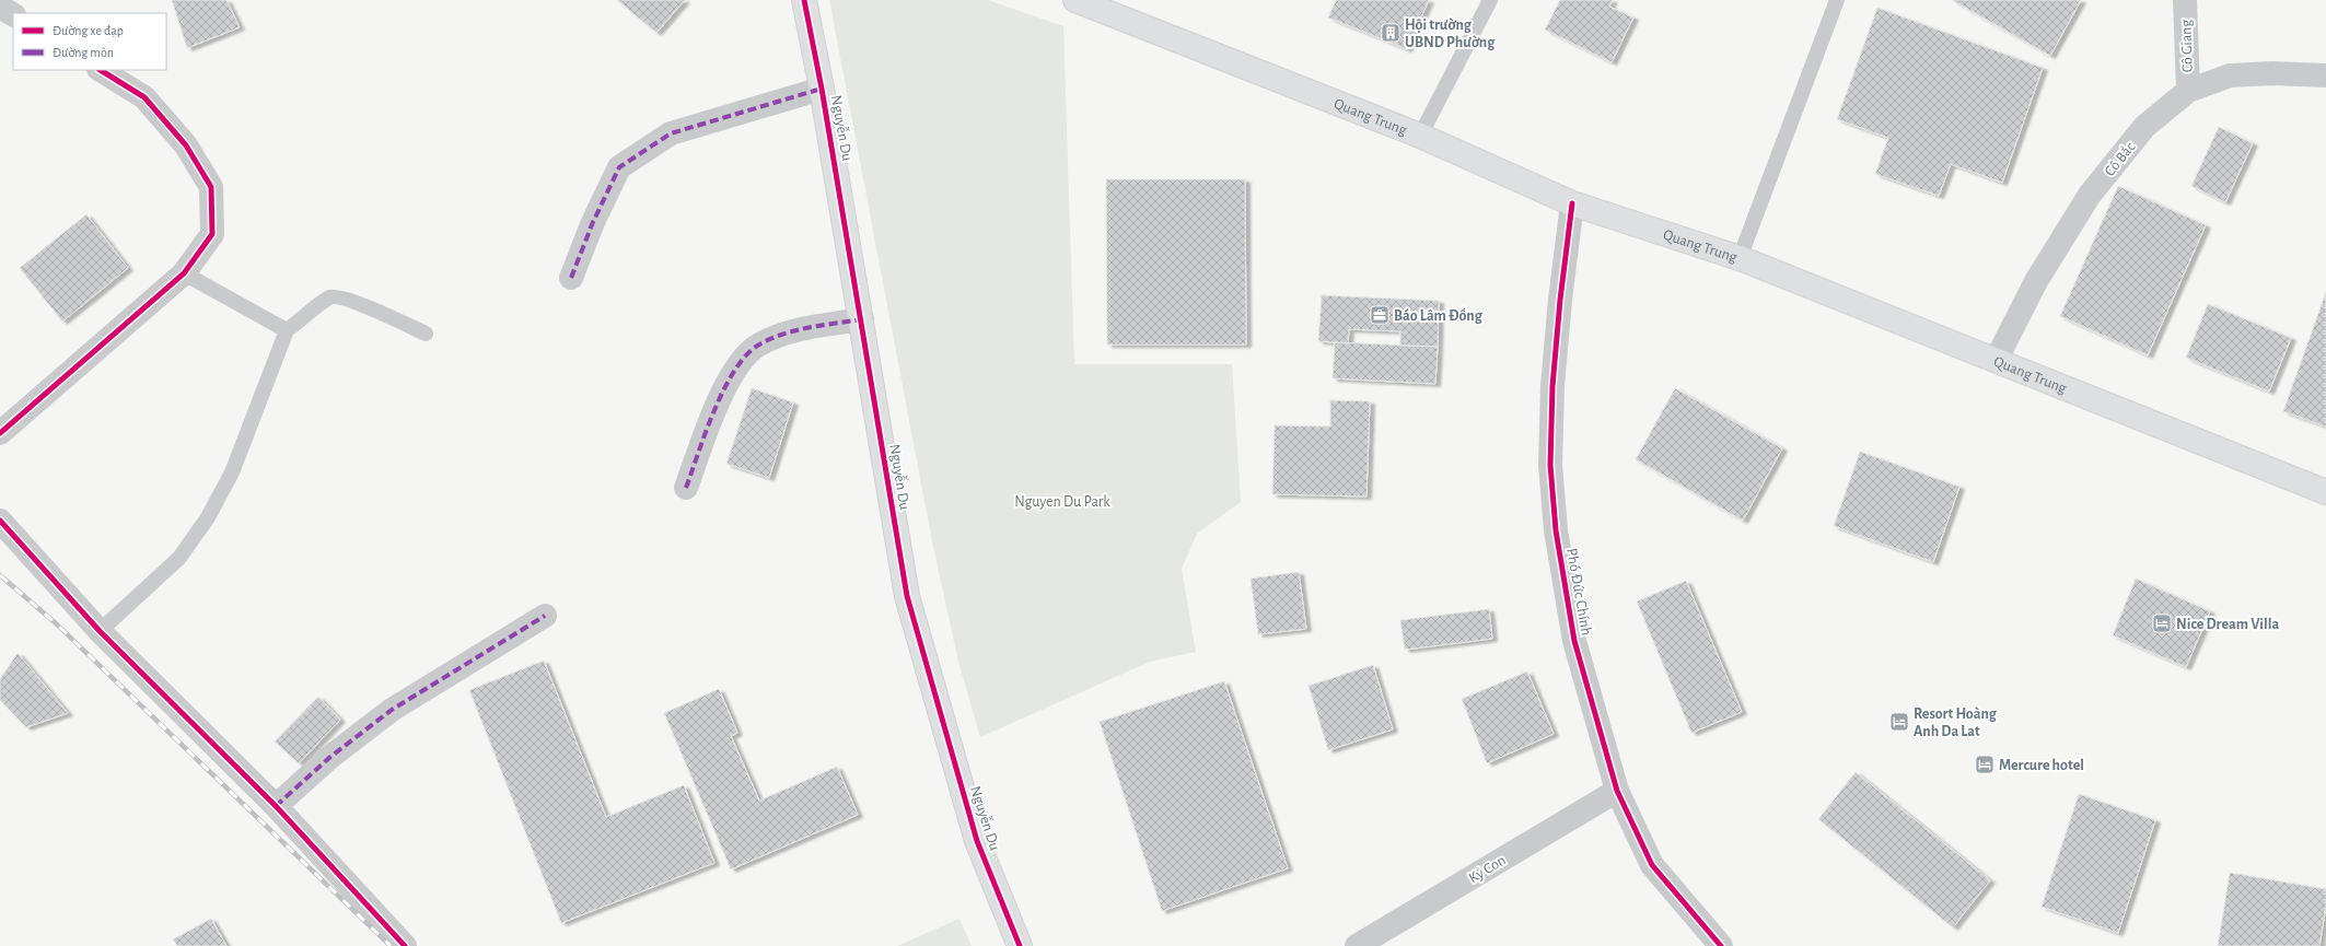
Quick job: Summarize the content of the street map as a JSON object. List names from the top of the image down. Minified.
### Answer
{"streets":{"main road":["Quang Trung","Nguyễn Du"],"street":["Cô Giang","Cô Bắc","Phó Đức Chính","Ký Con"]},"crossings":[["Cô Giang","Cô Bắc"],["Quang Trung","Cô Bắc"],["Quang Trung","Phó Đức Chính"],["Phó Đức Chính","Ký Con"]],"parks":["Nguyen Du Park"],"places":{"building":["Hội trường UBND Phường"],"office":["Báo Lâm Đồng"],"hotel":["Nice Dream Villa","Resort Hoàng Anh Da Lat","Mercure hotel"]},"legend":["Đường xe đạp","Đường mòn"]}
